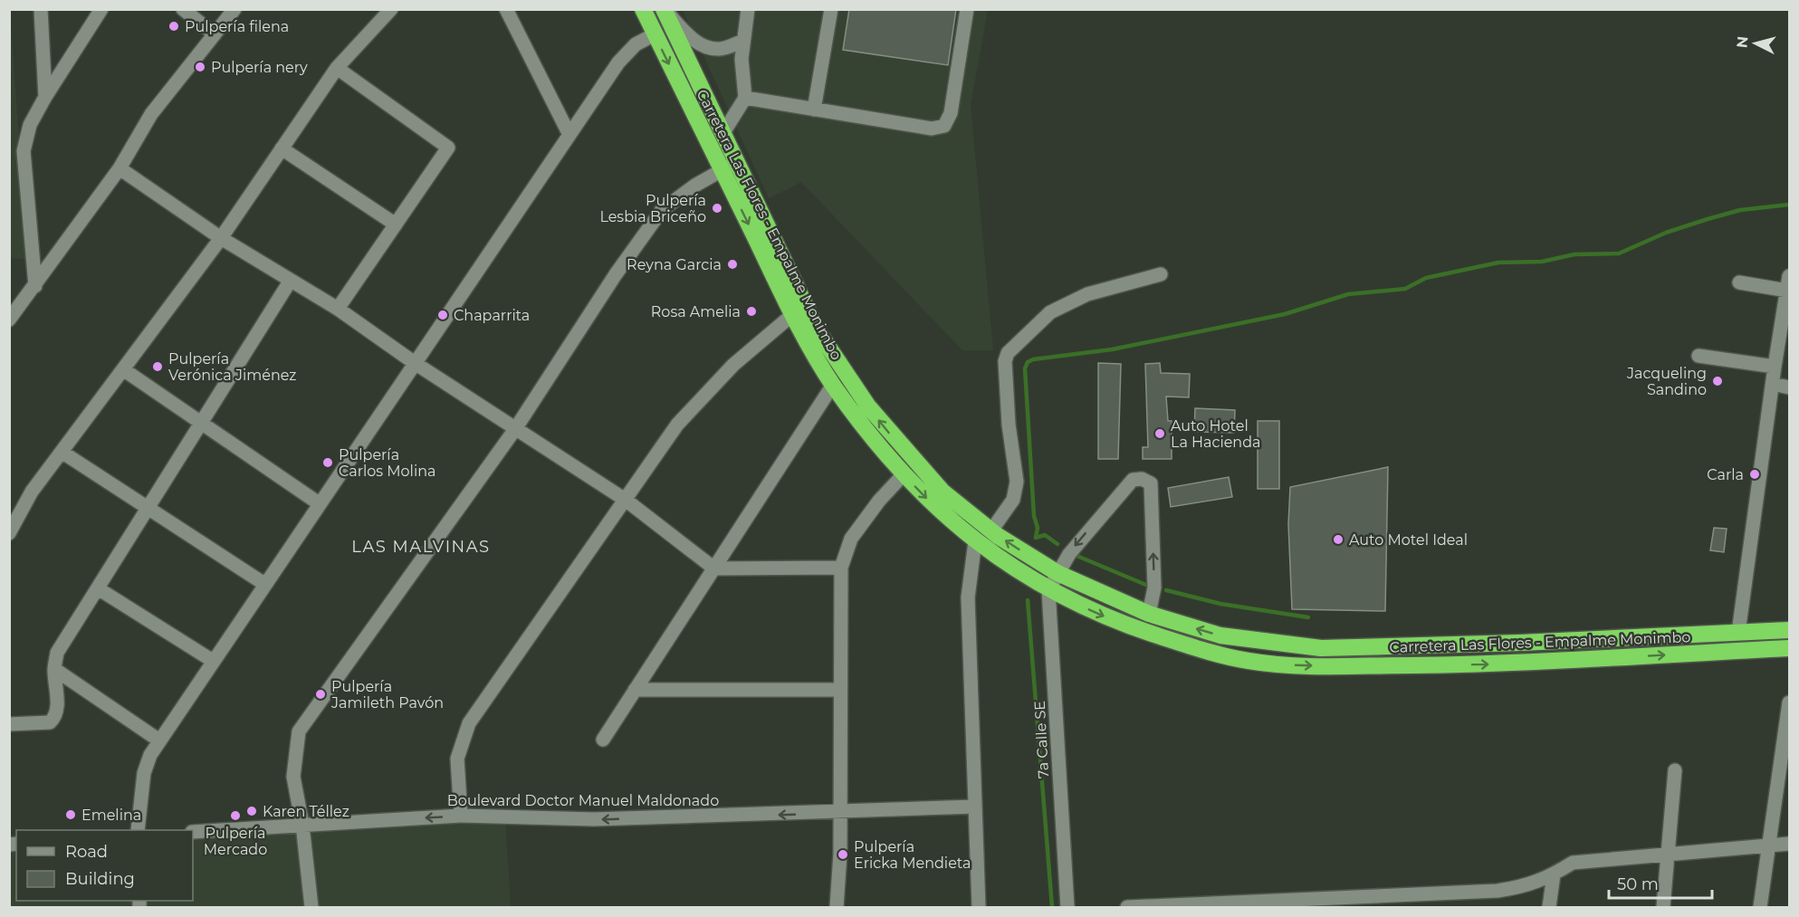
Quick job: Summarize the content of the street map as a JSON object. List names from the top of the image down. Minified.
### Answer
{"streets":{"highway":["Carretera Las Flores - Empalme Monimbo"],"street":["7a Calle SE","Boulevard Doctor Manuel Maldonado"]},"crossings":[["Carretera Las Flores - Empalme Monimbo","7a Calle SE"]],"one_way":["Boulevard Doctor Manuel Maldonado"],"districts":["LAS MALVINAS"],"places":["Pulpería filena","Pulpería nery","Pulpería Lesbia Briceño","Reyna Garcia","Rosa Amelia","Chaparrita","Pulpería Verónica Jiménez","Jacqueling Sandino","Auto Hotel La Hacienda","Pulpería Carlos Molina","Carla","Auto Motel Ideal","Pulpería Jamileth Pavón","Karen Téllez","Emelina","Pulpería Mercado","Pulpería Ericka Mendieta"],"legend":["Road","Building"],"scale_bar":"50 m","north":"left"}
